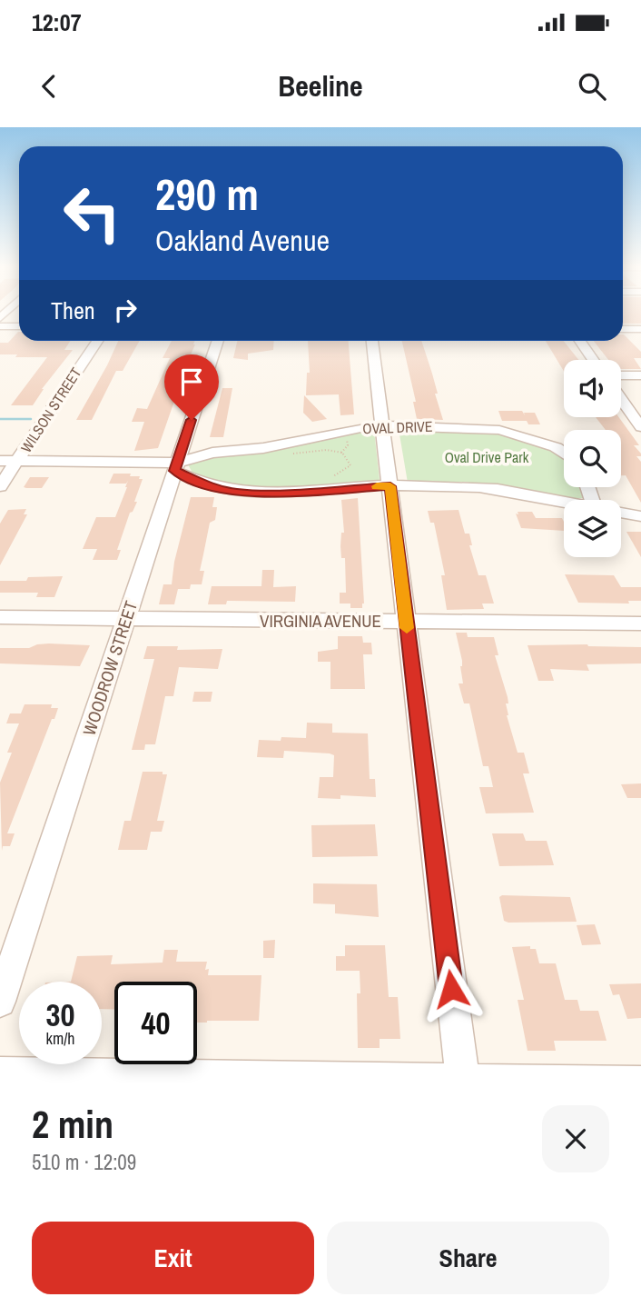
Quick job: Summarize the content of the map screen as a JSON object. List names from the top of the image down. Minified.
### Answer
{"streets":{"street":["WILSON STREET","OVAL DRIVE","VIRGINIA AVENUE","WOODROW STREET"]},"crossings":[["OVAL DRIVE","WOODROW STREET"],["VIRGINIA AVENUE","WOODROW STREET"]],"parks":["Oval Drive Park"],"page":{"status":"12:07","header":"Beeline","turn":["290 m","Oakland Avenue"],"then":"Then","speed":"30 km/h","limit":"40","heading":["2 min","510 m · 12:09"],"buttons":["Exit","Share"]}}
